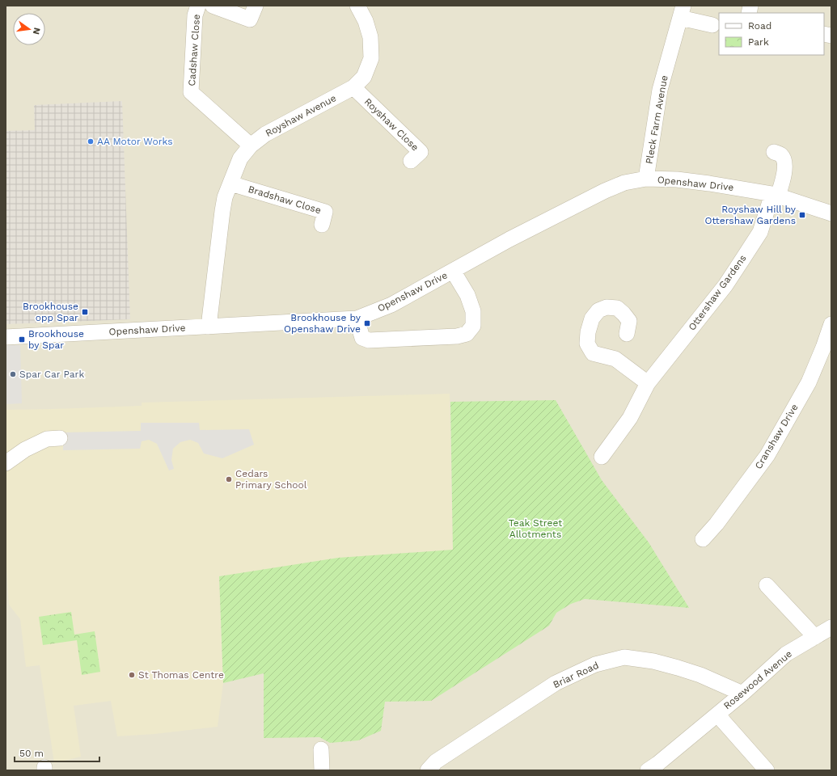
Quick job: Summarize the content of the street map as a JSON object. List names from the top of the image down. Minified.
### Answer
{"streets":{"street":["Cadshaw Close","Royshaw Avenue","Pleck Farm Avenue","Royshaw Close","Openshaw Drive","Bradshaw Close","Ottershaw Gardens","Cranshaw Drive","Briar Road","Rosewood Avenue"]},"crossings":[["Cadshaw Close","Royshaw Avenue"],["Royshaw Avenue","Royshaw Close"],["Royshaw Avenue","Openshaw Drive"],["Royshaw Avenue","Bradshaw Close"],["Pleck Farm Avenue","Openshaw Drive"],["Openshaw Drive","Ottershaw Gardens"],["Briar Road","Rosewood Avenue"]],"parks":["Teak Street Allotments"],"places":{"other":["AA Motor Works","Spar Car Park","Cedars Primary School","St Thomas Centre"],"transit":["Royshaw Hill by Ottershaw Gardens","Brookhouse opp Spar","Brookhouse by Openshaw Drive","Brookhouse by Spar"]},"legend":["Road","Park"],"scale_bar":"50 m","north":"right"}
